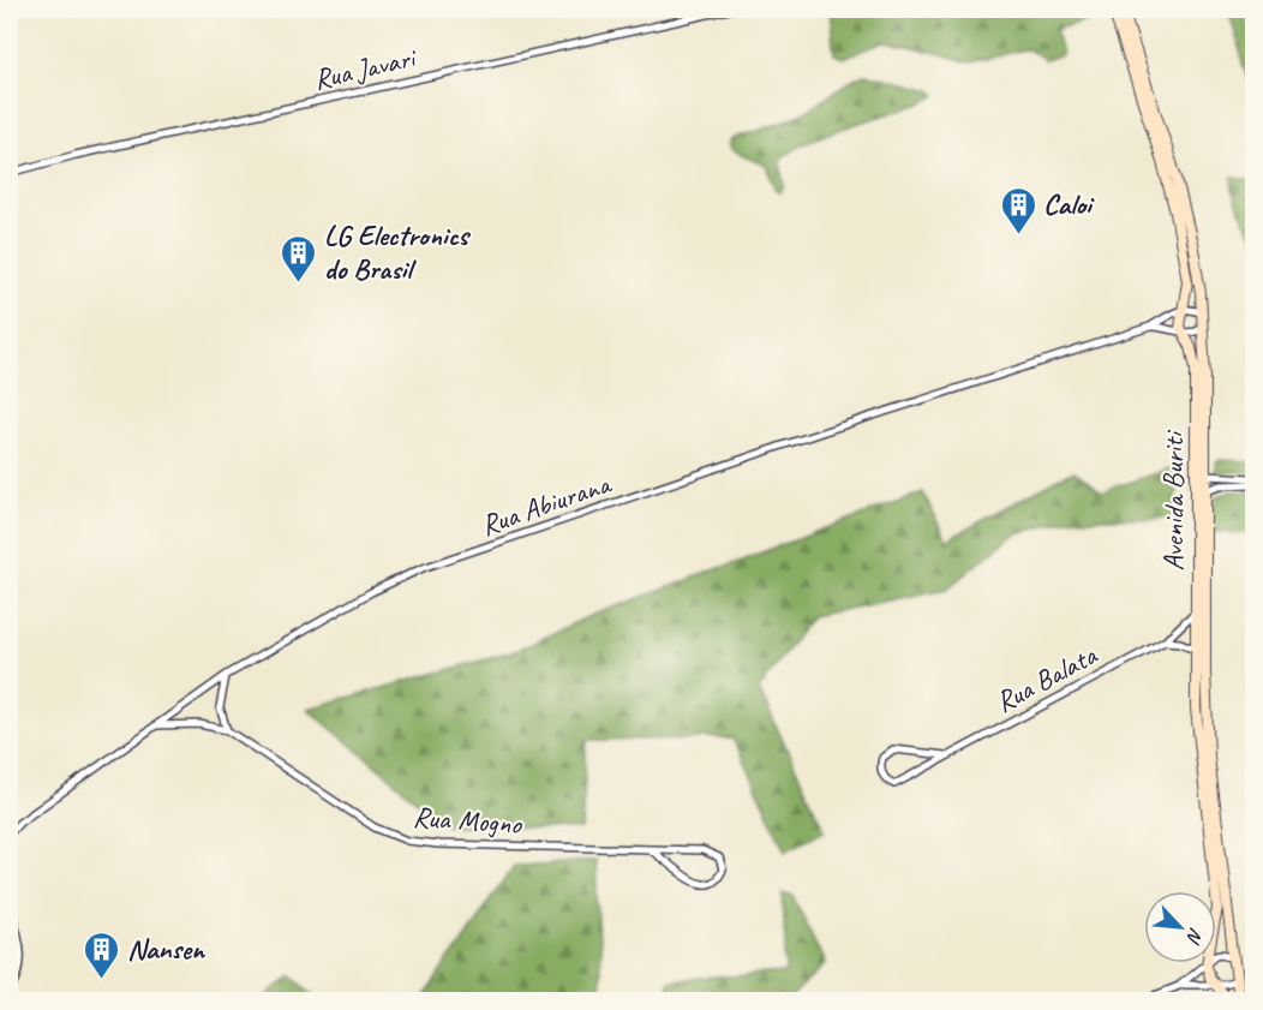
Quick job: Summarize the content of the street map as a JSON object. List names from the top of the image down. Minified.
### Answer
{"streets":{"main road":["Avenida Buriti"],"street":["Rua Javari","Rua Abiurana","Rua Balata","Rua Mogno"]},"crossings":[["Avenida Buriti","Rua Abiurana"],["Avenida Buriti","Rua Balata"],["Rua Abiurana","Rua Mogno"]],"places":{"building":["Caloi","LG Electronics do Brasil","Nansen"]},"north":"bottom right"}
